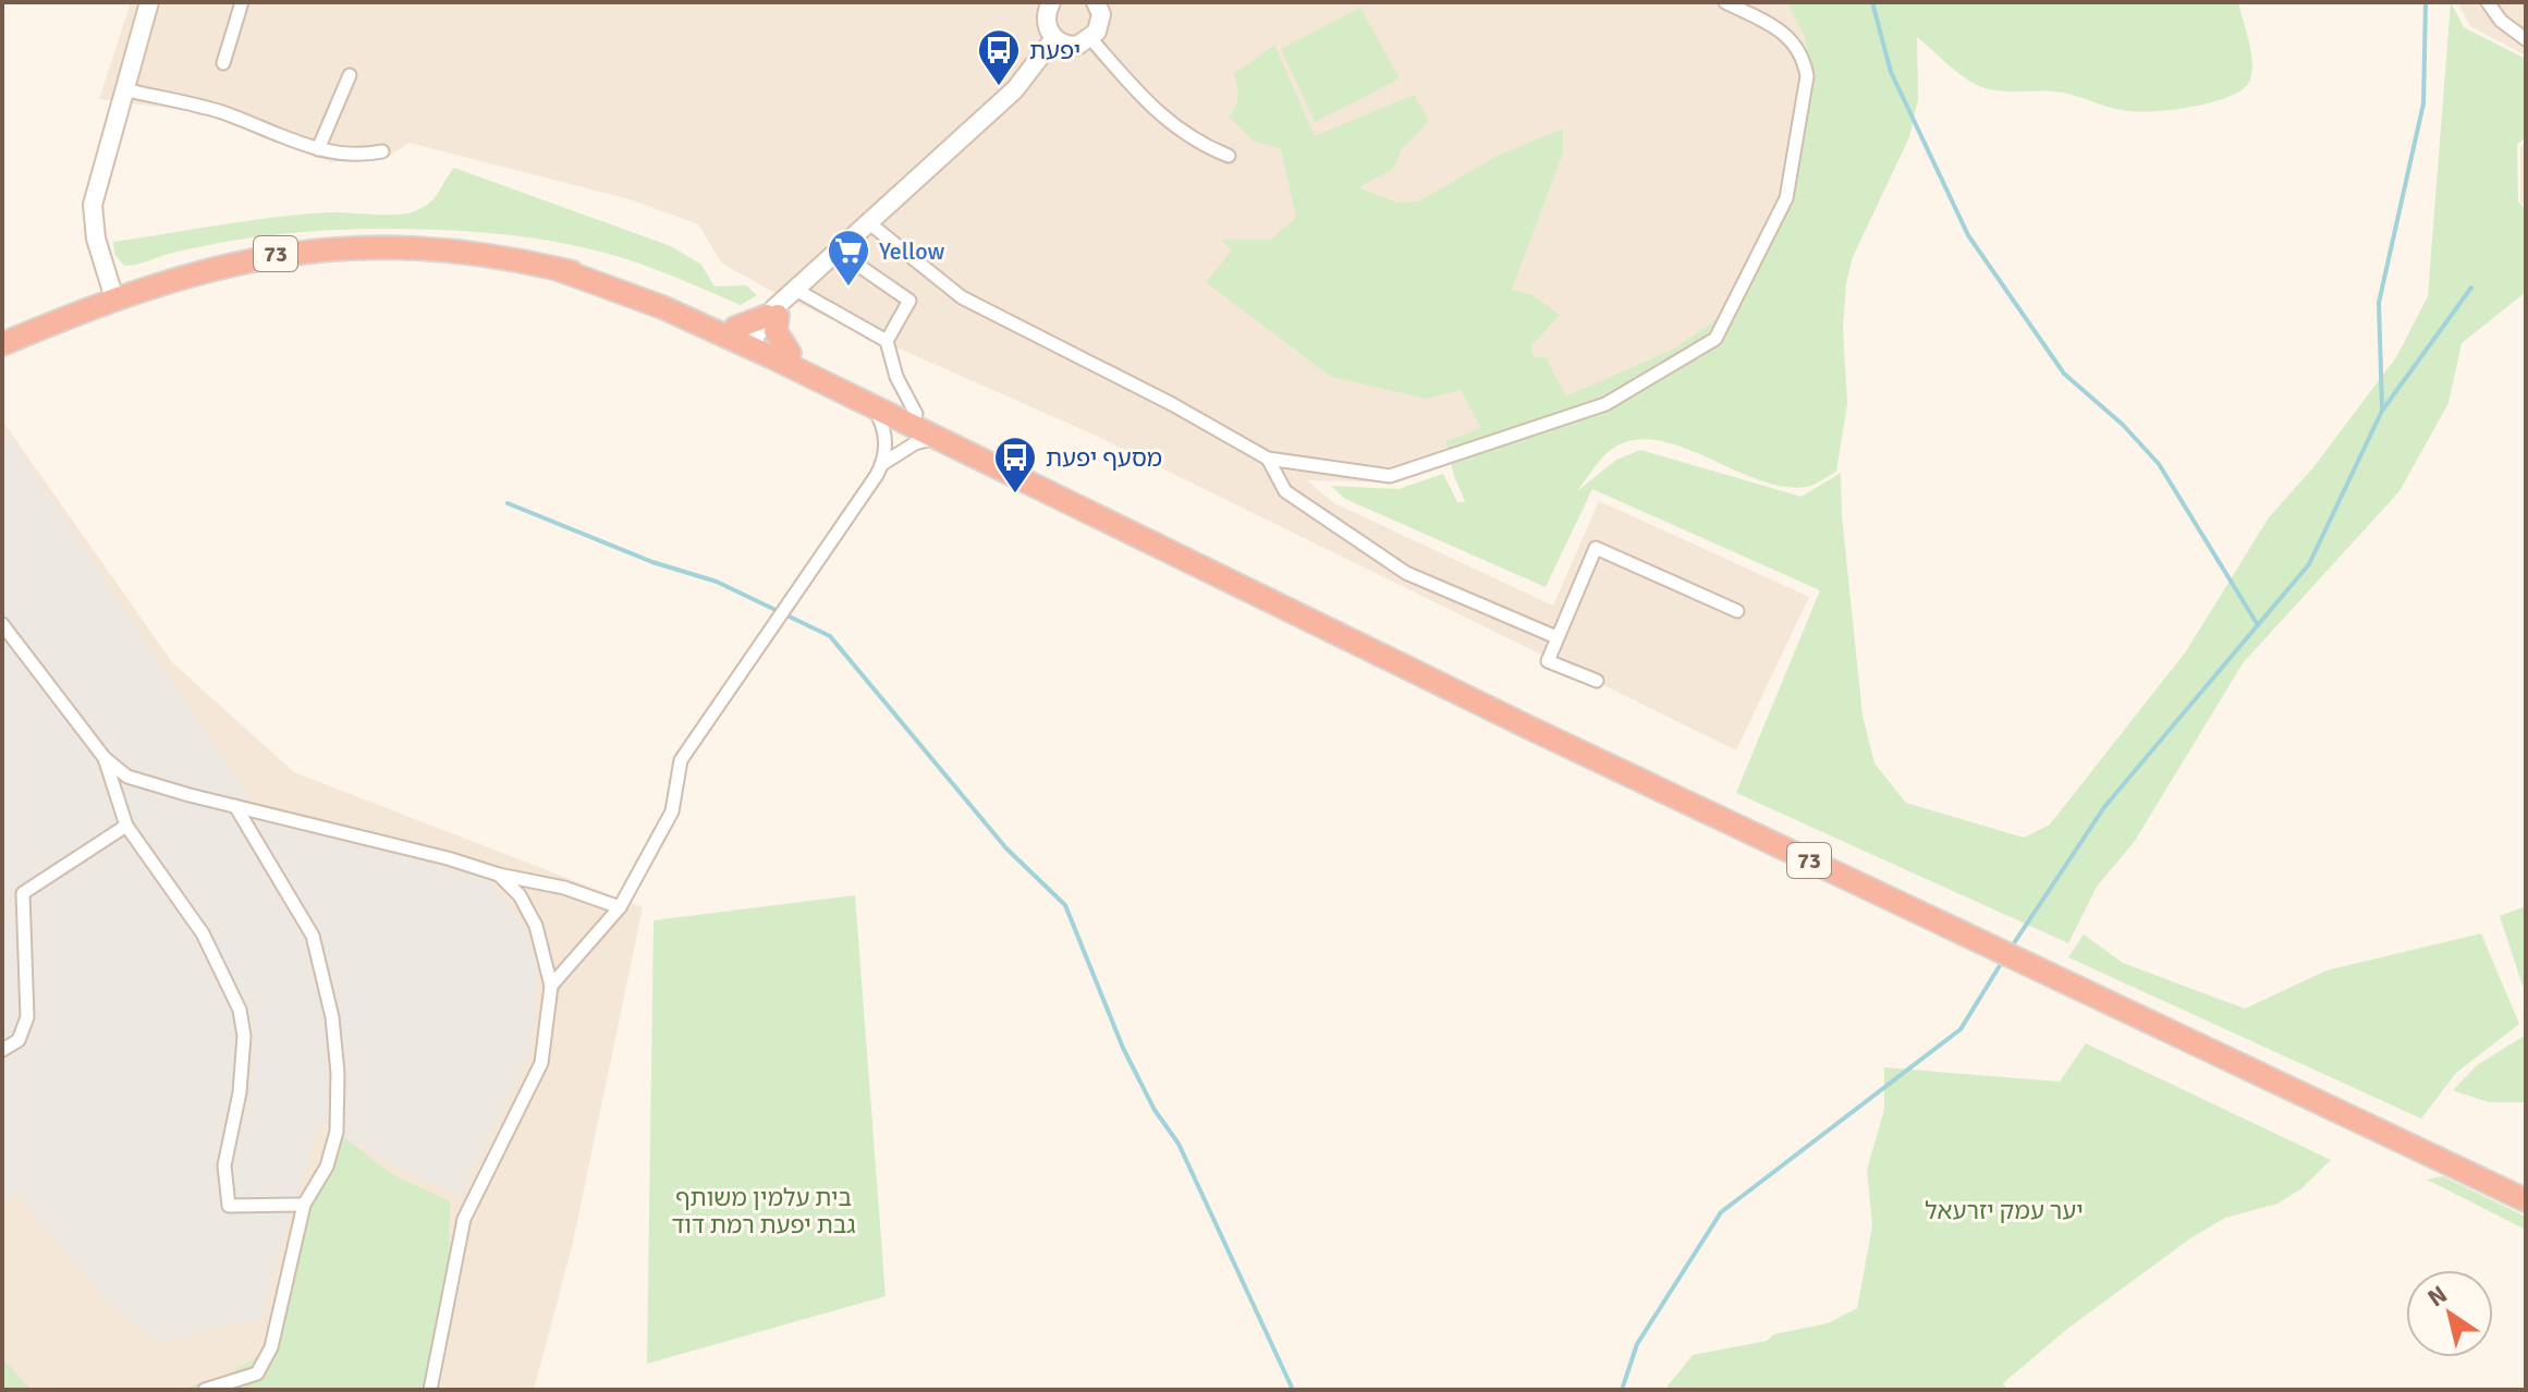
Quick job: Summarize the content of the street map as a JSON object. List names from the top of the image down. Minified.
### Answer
{"streets":{"highway":["73"]},"parks":["בית עלמין משותף גבת יפעת רמת דוד","יער עמק יזרעאל"],"places":{"bus stop":["יפעת","מסעף יפעת"],"supermarket":["Yellow"]},"north":"top left"}
